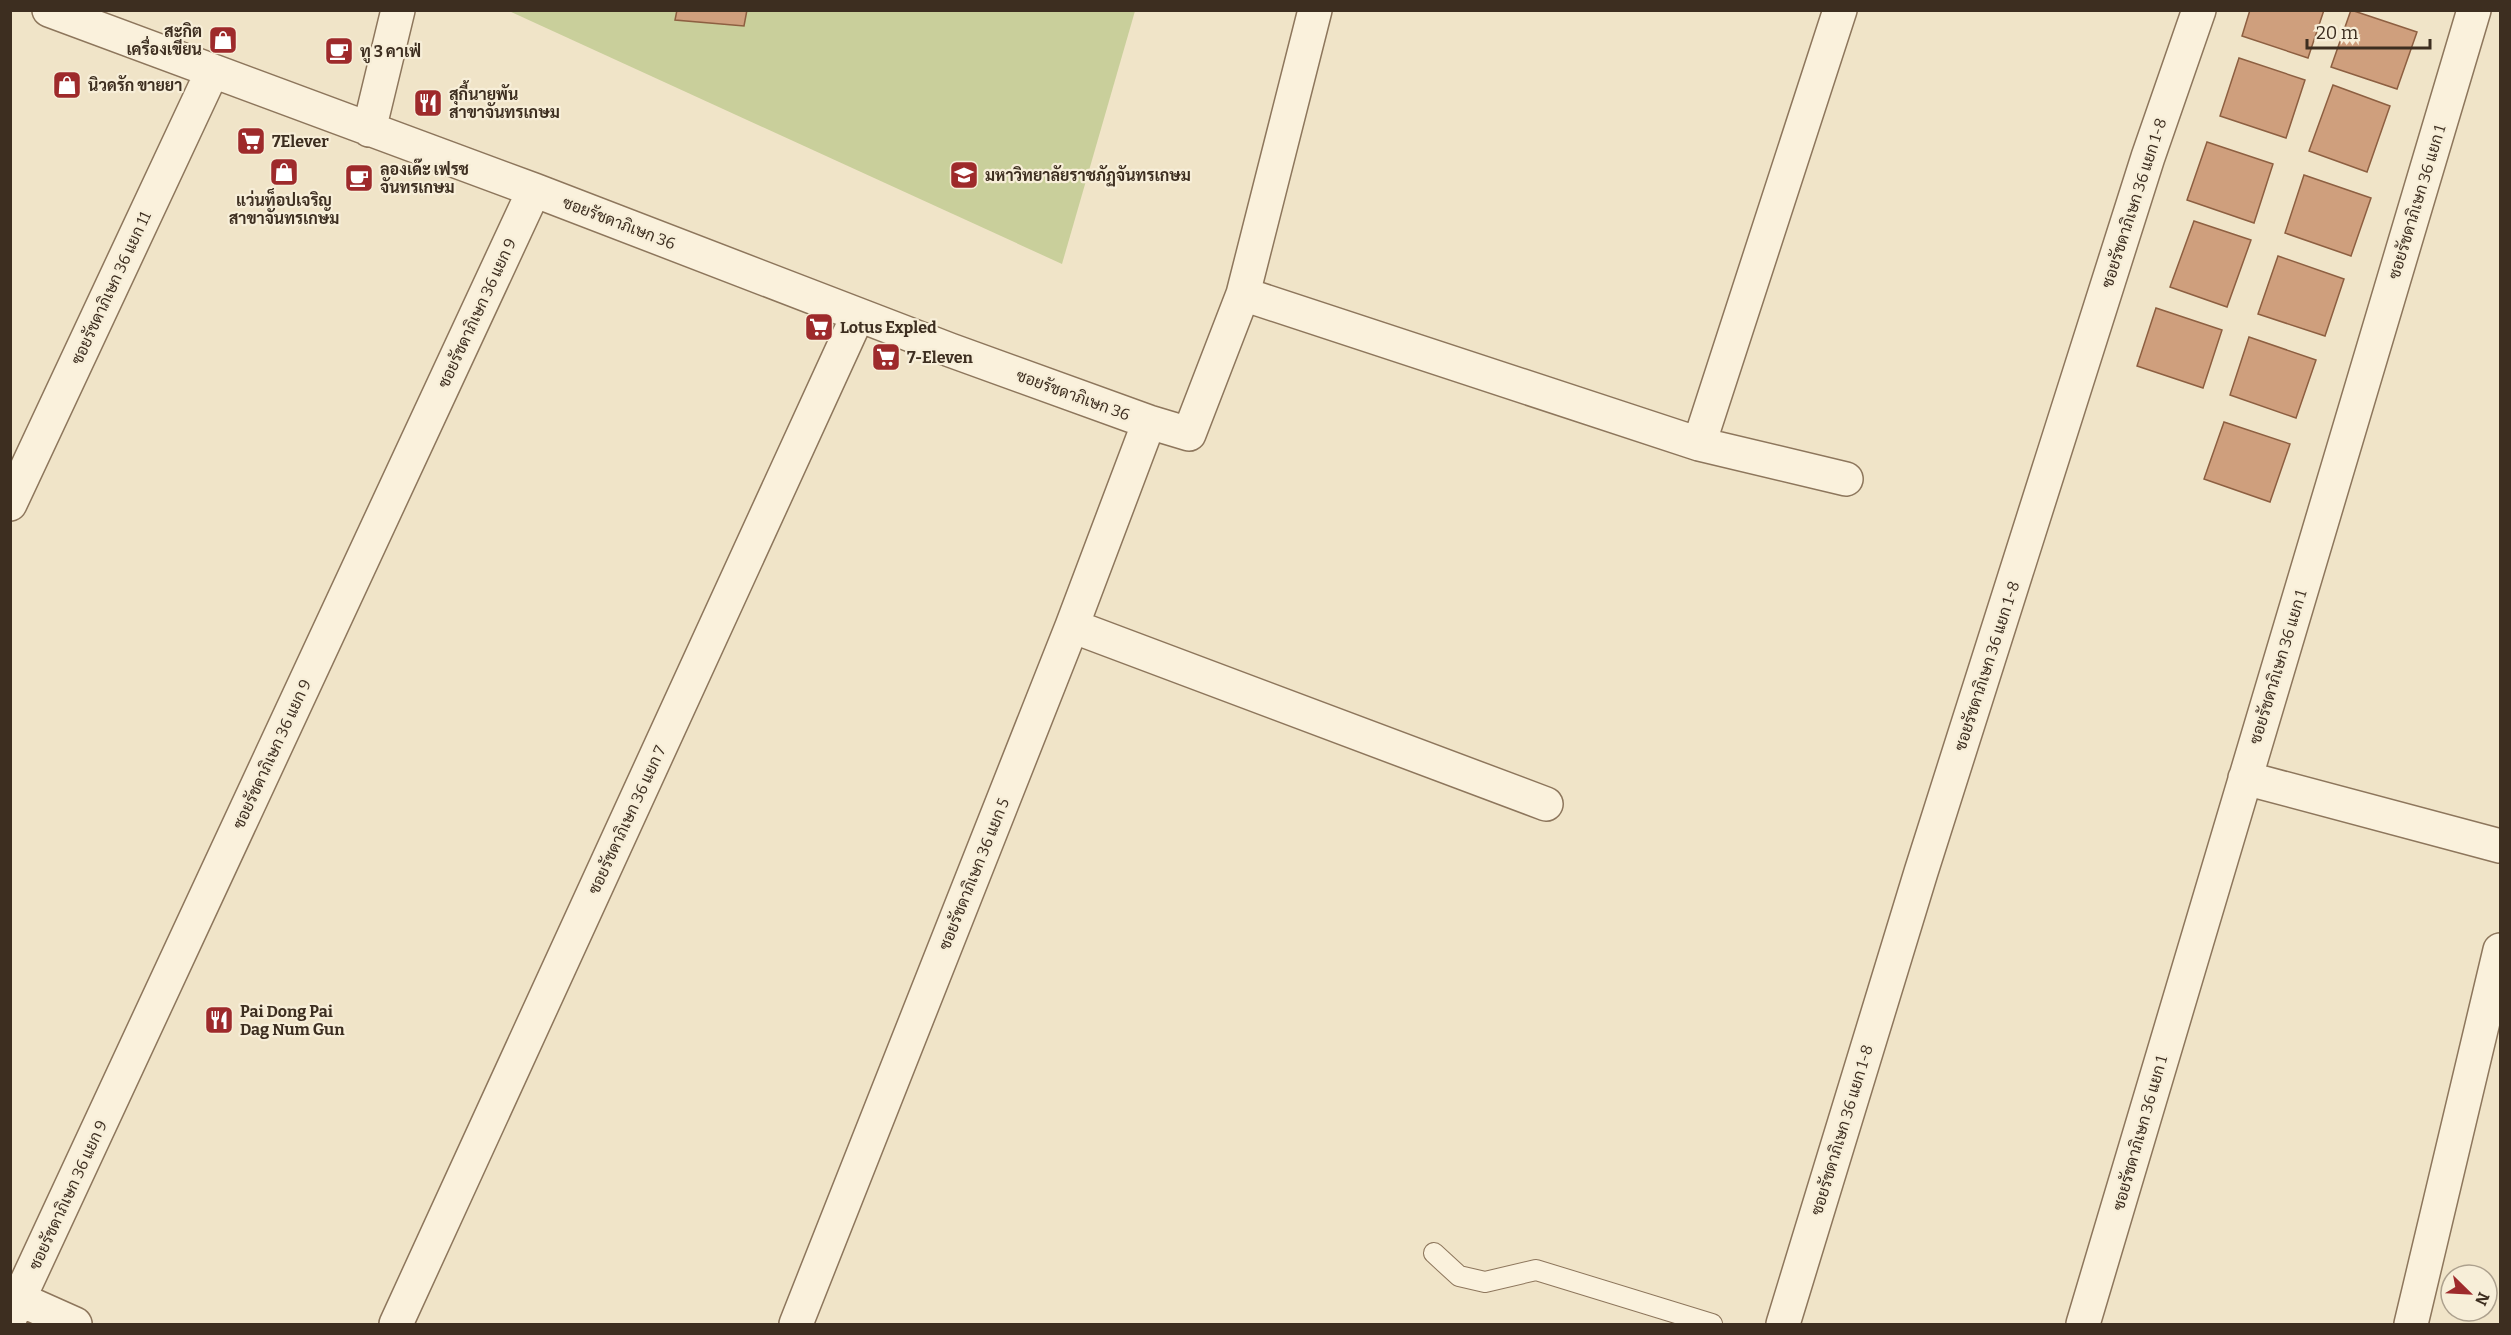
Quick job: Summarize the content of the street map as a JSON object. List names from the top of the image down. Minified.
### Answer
{"streets":{"street":["ซอยรัชดาภิเษก 36 แยก 1","ซอยรัชดาภิเษก 36 แยก 1-8","ซอยรัชดาภิเษก 36","ซอยรัชดาภิเษก 36 แยก 11","ซอยรัชดาภิเษก 36 แยก 9","ซอยรัชดาภิเษก 36 แยก 7","ซอยรัชดาภิเษก 36 แยก 5"]},"crossings":[["ซอยรัชดาภิเษก 36","ซอยรัชดาภิเษก 36 แยก 11"],["ซอยรัชดาภิเษก 36","ซอยรัชดาภิเษก 36 แยก 9"],["ซอยรัชดาภิเษก 36","ซอยรัชดาภิเษก 36 แยก 7"],["ซอยรัชดาภิเษก 36","ซอยรัชดาภิเษก 36 แยก 5"]],"places":{"shop":["สะกิต เครื่องเขียน","นิวดรัก ขายยา","แว่นท็อปเจริญ สาขาจันทรเกษม"],"cafe":["ทู 3 คาเฟ่","ลองเด๊ะ เฟรช จันทรเกษม"],"restaurant":["สุกี้นายพัน สาขาจันทรเกษม","Pai Dong Pai Dag Num Gun"],"supermarket":["7Elever","Lotus Expled","7-Eleven"],"school or university":["มหาวิทยาลัยราชภัฏจันทรเกษม"]},"scale_bar":"20 m","north":"bottom right"}
